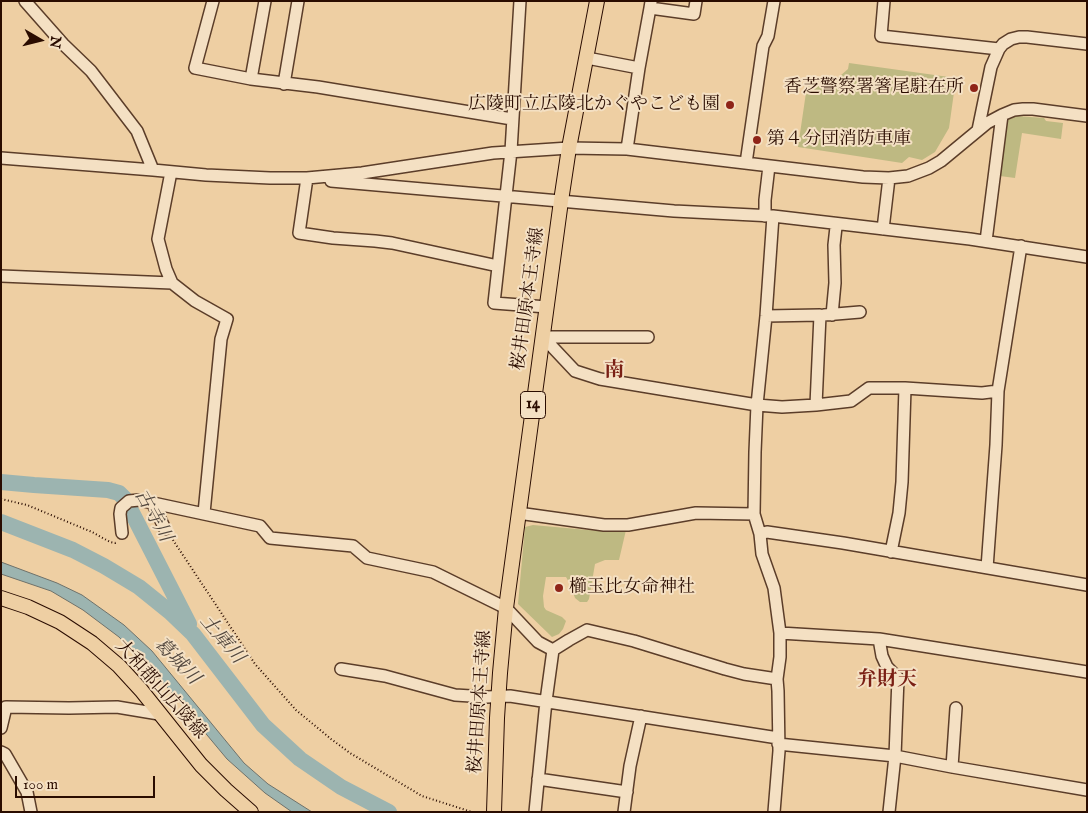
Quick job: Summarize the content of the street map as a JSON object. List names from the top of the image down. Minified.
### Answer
{"streets":{"main road":["桜井田原本王寺線","14","大和郡山広陵線"]},"districts":["南","弁財天"],"water":["古寺川","土庫川","葛城川"],"places":["香芝警察署箸尾駐在所","広陵町立広陵北かぐやこども園","第４分団消防車庫","櫛玉比女命神社"],"scale_bar":"100 m","north":"right"}
